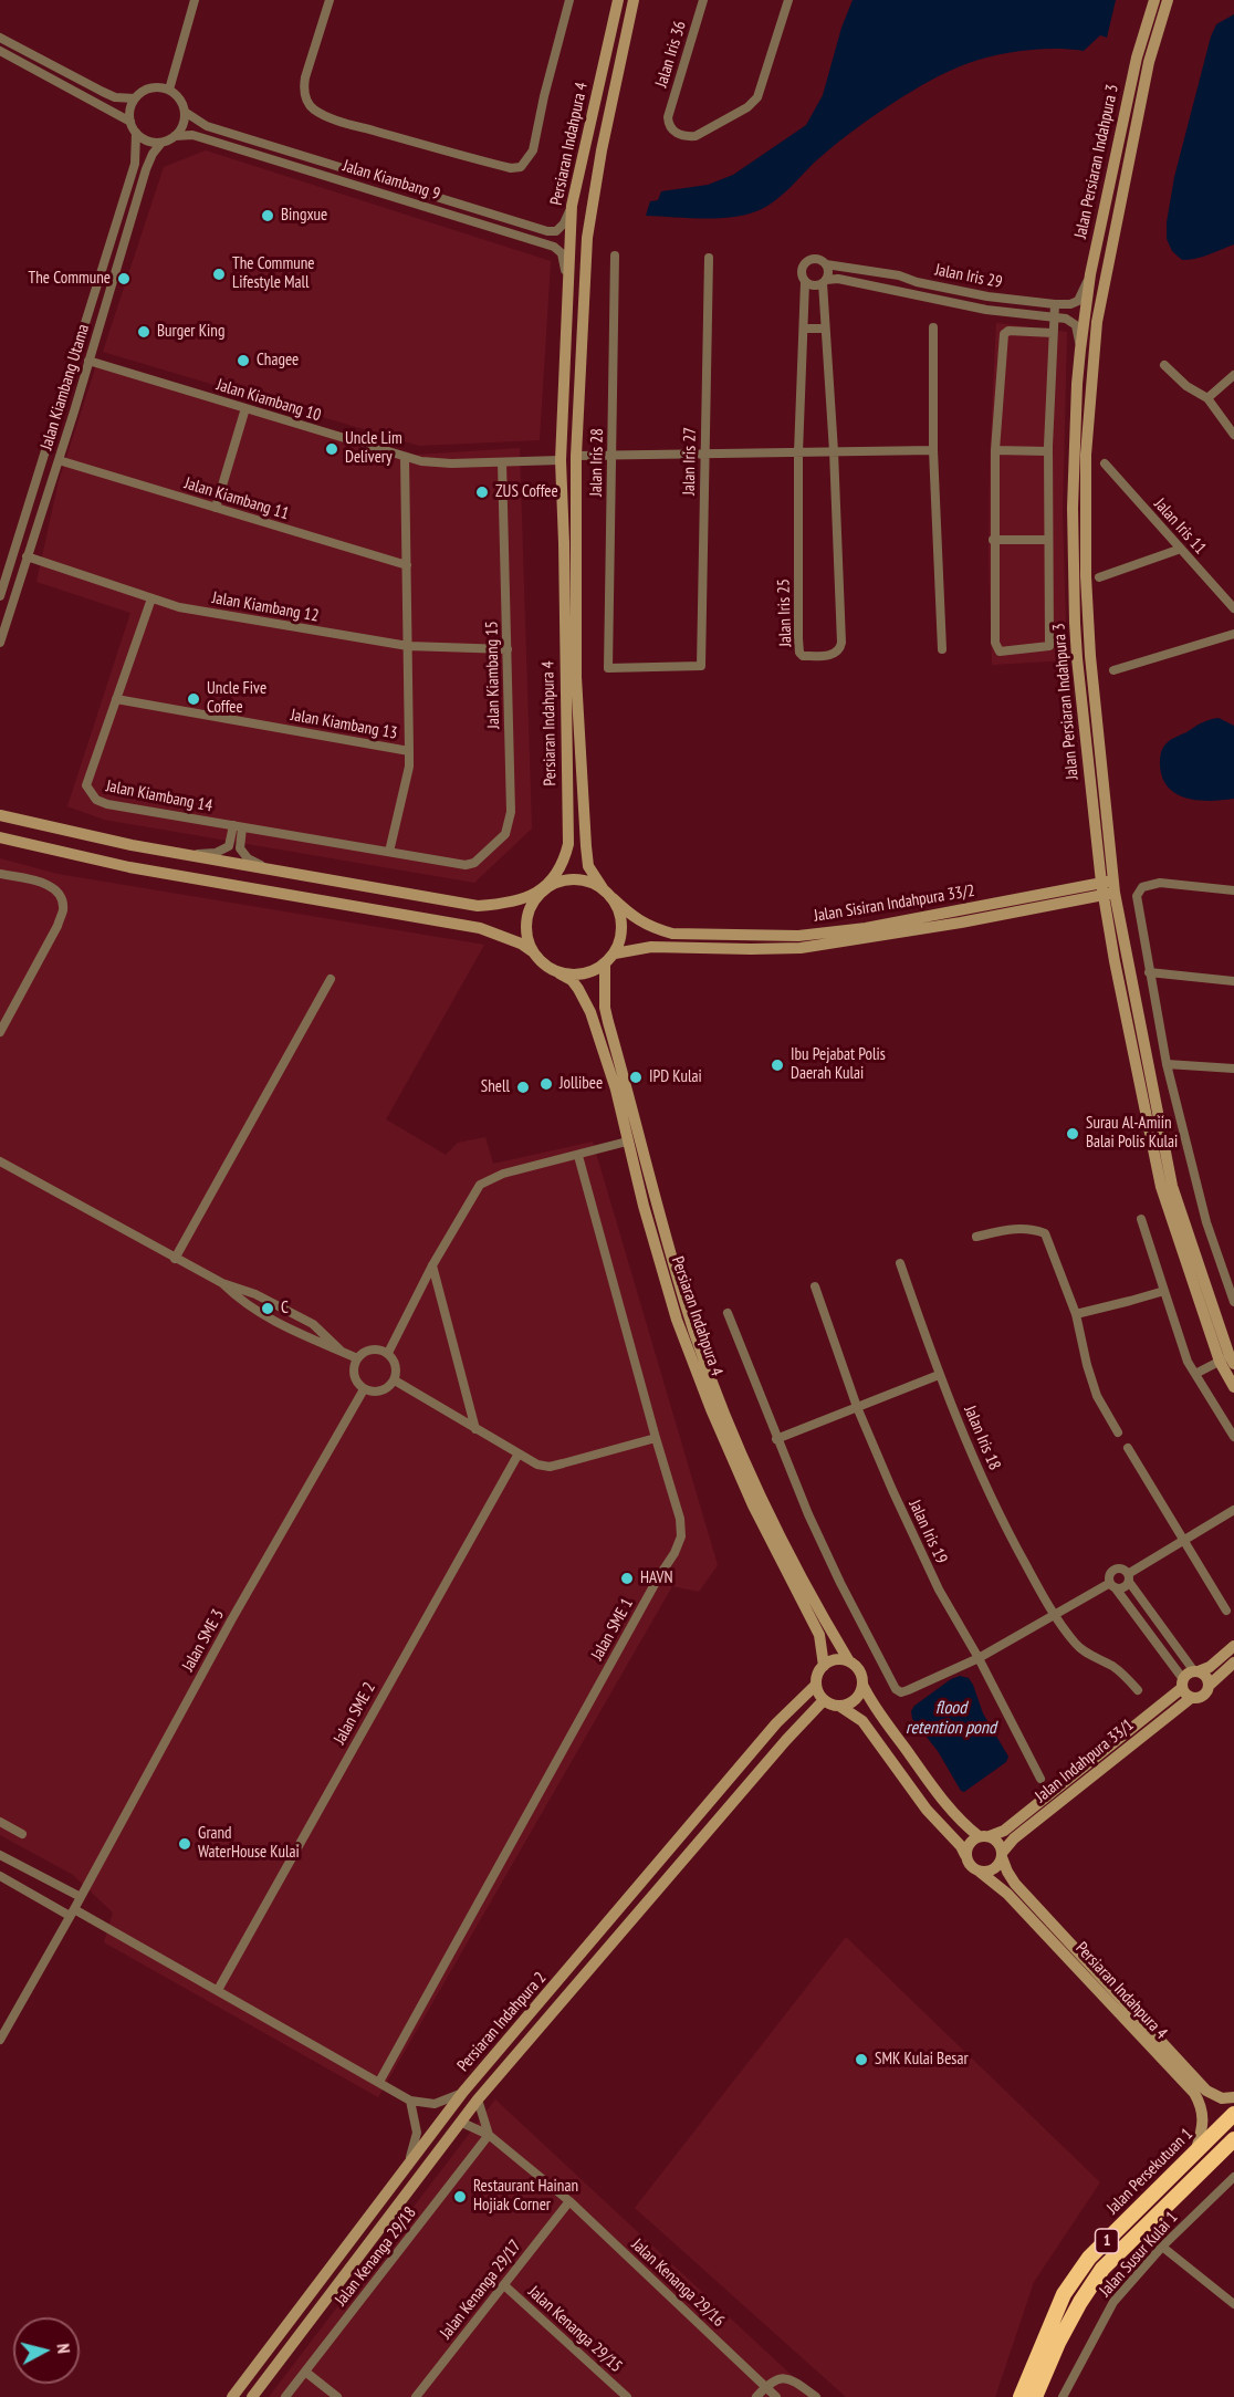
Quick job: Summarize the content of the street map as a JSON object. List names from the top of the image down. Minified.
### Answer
{"streets":{"highway":["Jalan Persekutuan 1","1"],"street":["Jalan Iris 36","Persiaran Indahpura 4","Jalan Persiaran Indahpura 3","Jalan Kiambang 9","Jalan Iris 29","Jalan Kiambang Utama","Jalan Kiambang 10","Jalan Iris 27","Jalan Iris 28","Jalan Kiambang 11","Jalan Iris 11","Jalan Kiambang 12","Jalan Iris 25","Jalan Kiambang 15","Jalan Kiambang 13","Jalan Kiambang 14","Jalan Sisiran Indahpura 33/2","Jalan Iris 18","Jalan Iris 19","Jalan SME 1","Jalan SME 3","Jalan SME 2","Jalan Indahpura 33/1","Persiaran Indahpura 2","Jalan Susur Kulai 1","Jalan Kenanga 29/18","Jalan Kenanga 29/16","Jalan Kenanga 29/17","Jalan Kenanga 29/15"]},"crossings":[["Persiaran Indahpura 4","Jalan Kiambang 9"],["Persiaran Indahpura 4","Jalan Kiambang 10"],["Persiaran Indahpura 4","Jalan Sisiran Indahpura 33/2"],["Persiaran Indahpura 4","Jalan Indahpura 33/1"],["Persiaran Indahpura 4","Persiaran Indahpura 2"],["Persiaran Indahpura 4","Jalan Persekutuan 1"],["Jalan Persiaran Indahpura 3","Jalan Iris 29"],["Jalan Persiaran Indahpura 3","Jalan Sisiran Indahpura 33/2"],["Jalan Kiambang 9","Jalan Kiambang Utama"],["Jalan Iris 29","Jalan Iris 25"],["Jalan Kiambang Utama","Jalan Kiambang 10"],["Jalan Kiambang Utama","Jalan Kiambang 11"],["Jalan Kiambang Utama","Jalan Kiambang 12"],["Jalan Kiambang 10","Jalan Kiambang 15"],["Jalan Iris 27","Jalan Iris 28"],["Jalan Kiambang 12","Jalan Kiambang 15"],["Jalan Kiambang 12","Jalan Kiambang 14"],["Jalan Kiambang 15","Jalan Kiambang 14"],["Jalan Kiambang 13","Jalan Kiambang 14"],["Jalan Kenanga 29/16","Jalan Kenanga 29/17"],["Jalan Kenanga 29/17","Jalan Kenanga 29/15"]],"water":["flood retention pond"],"places":["Bingxue","The Commune Lifestyle Mall","The Commune","Burger King","Chagee","Uncle Lim Delivery","ZUS Coffee","Uncle Five Coffee","Ibu Pejabat Polis Daerah Kulai","IPD Kulai","Jollibee","Shell","Surau Al-Amiin Balai Polis Kulai","C","HAVN","Grand WaterHouse Kulai","SMK Kulai Besar","Restaurant Hainan Hojiak Corner"],"north":"right"}
